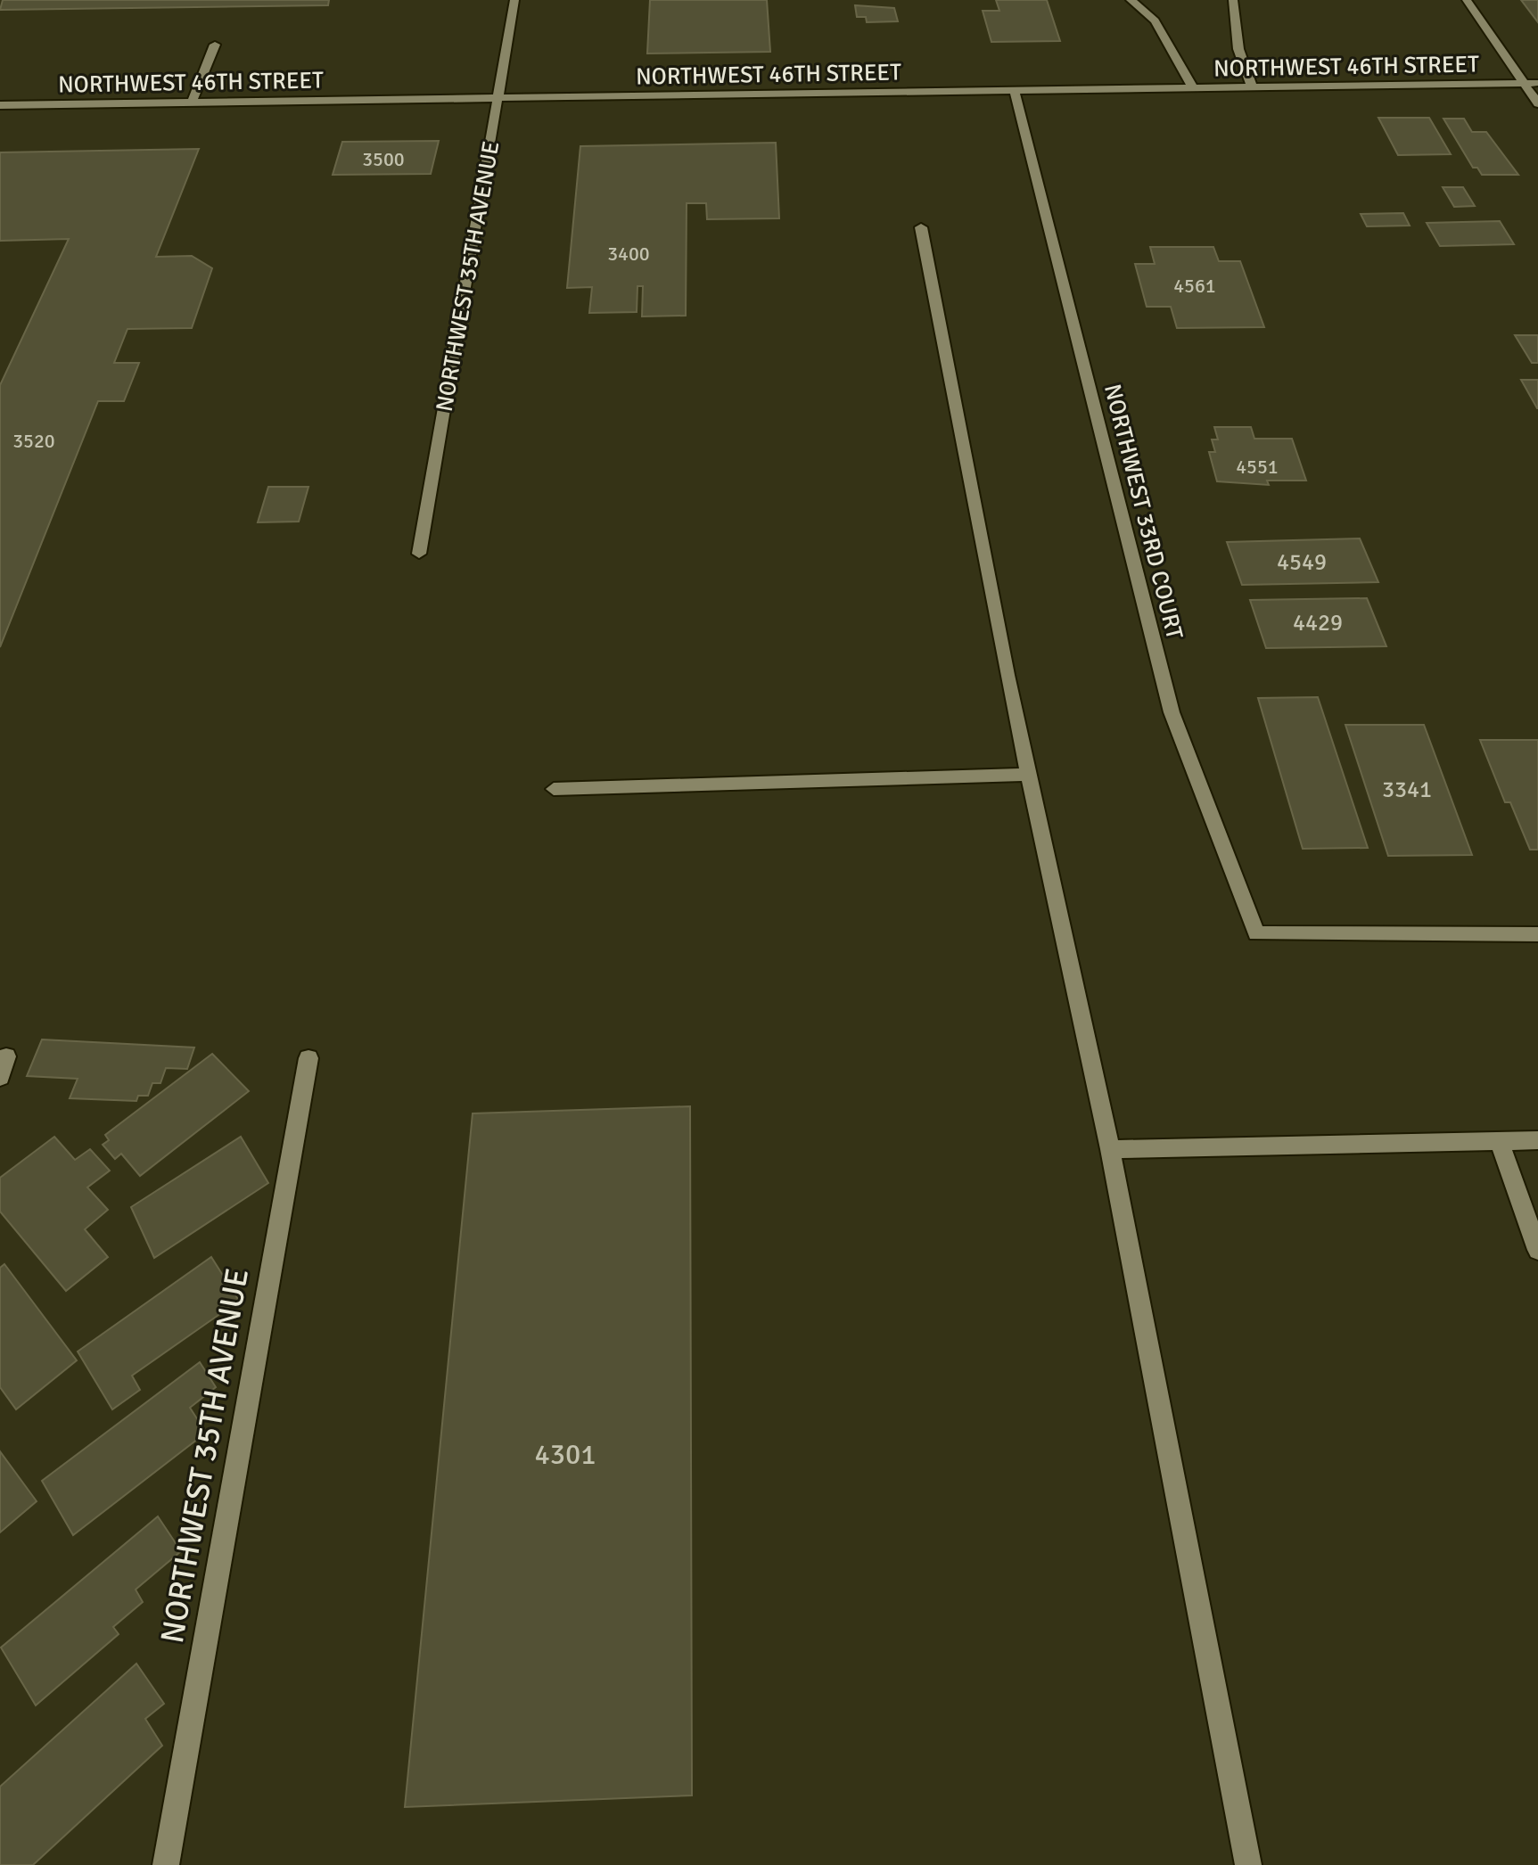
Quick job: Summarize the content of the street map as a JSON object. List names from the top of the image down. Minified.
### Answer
{"streets":{"street":["NORTHWEST 46TH STREET","NORTHWEST 35TH AVENUE","NORTHWEST 33RD COURT"]},"crossings":[["NORTHWEST 46TH STREET","NORTHWEST 35TH AVENUE"],["NORTHWEST 46TH STREET","NORTHWEST 33RD COURT"]],"house_numbers":["3500","3400","4561","3520","4551","4549","4429","3341","4301"]}
